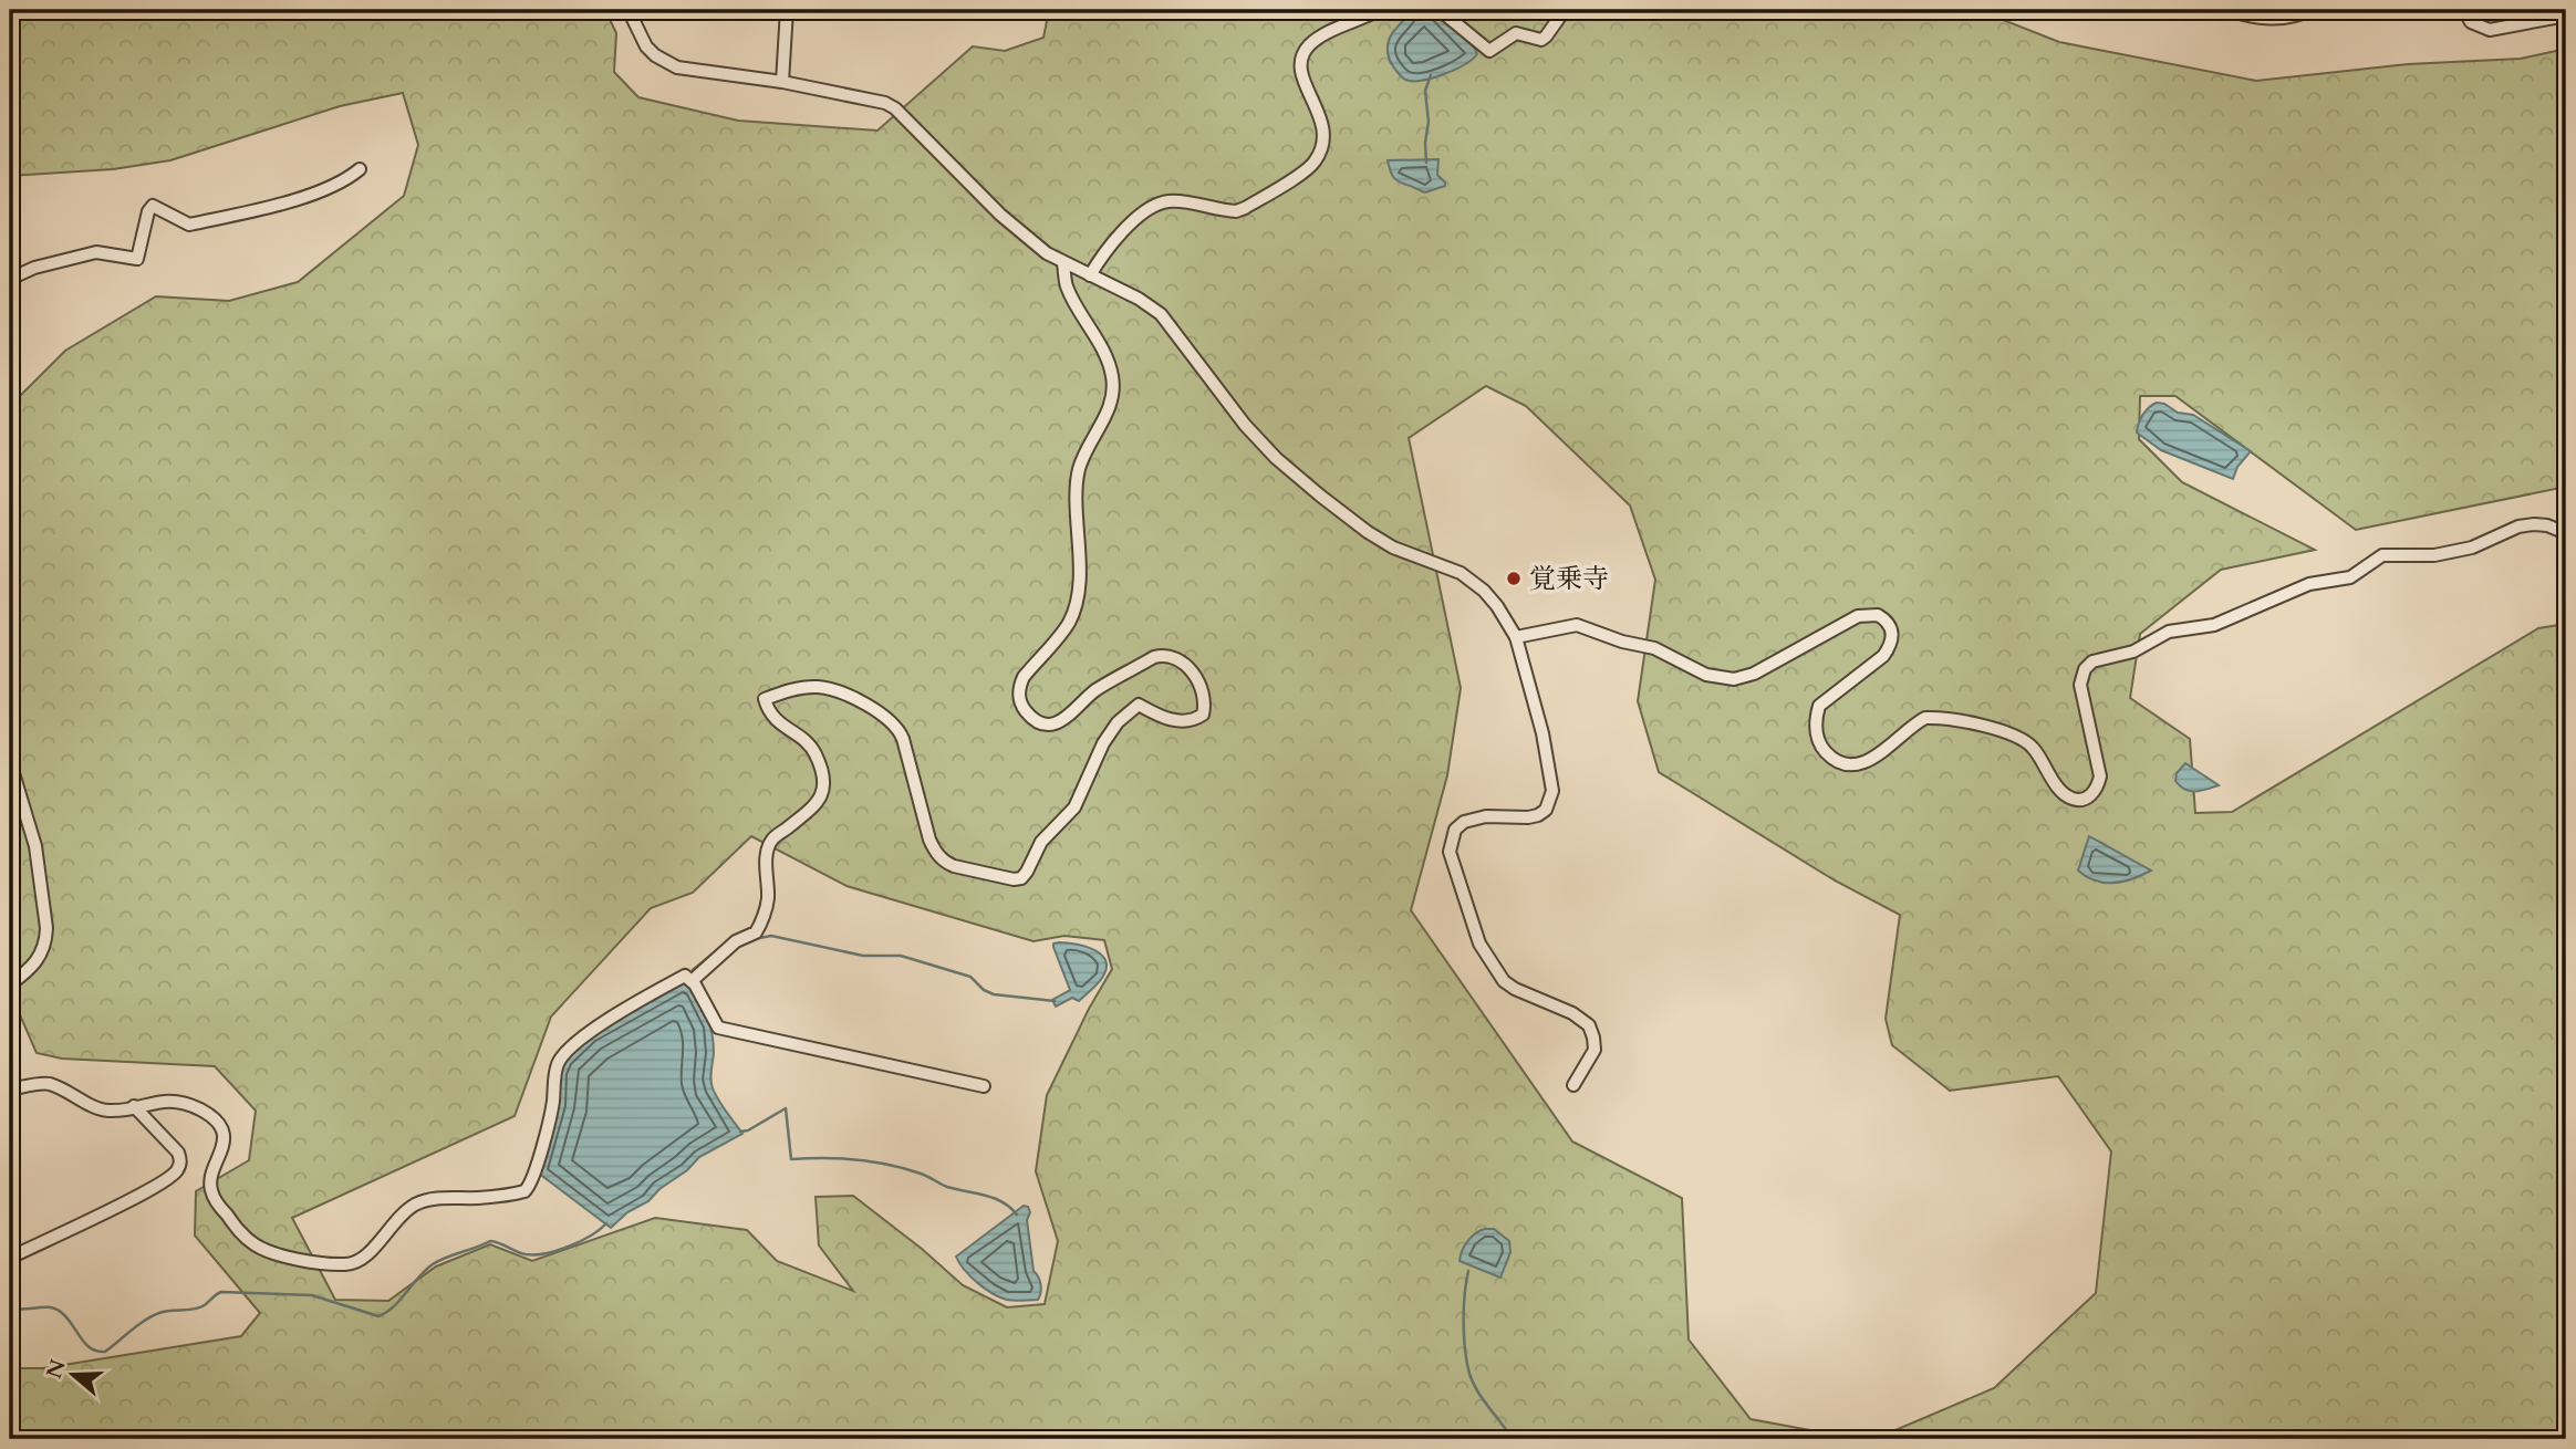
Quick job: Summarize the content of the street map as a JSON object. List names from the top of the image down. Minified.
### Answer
{"places":["覚乗寺"],"north":"left"}
